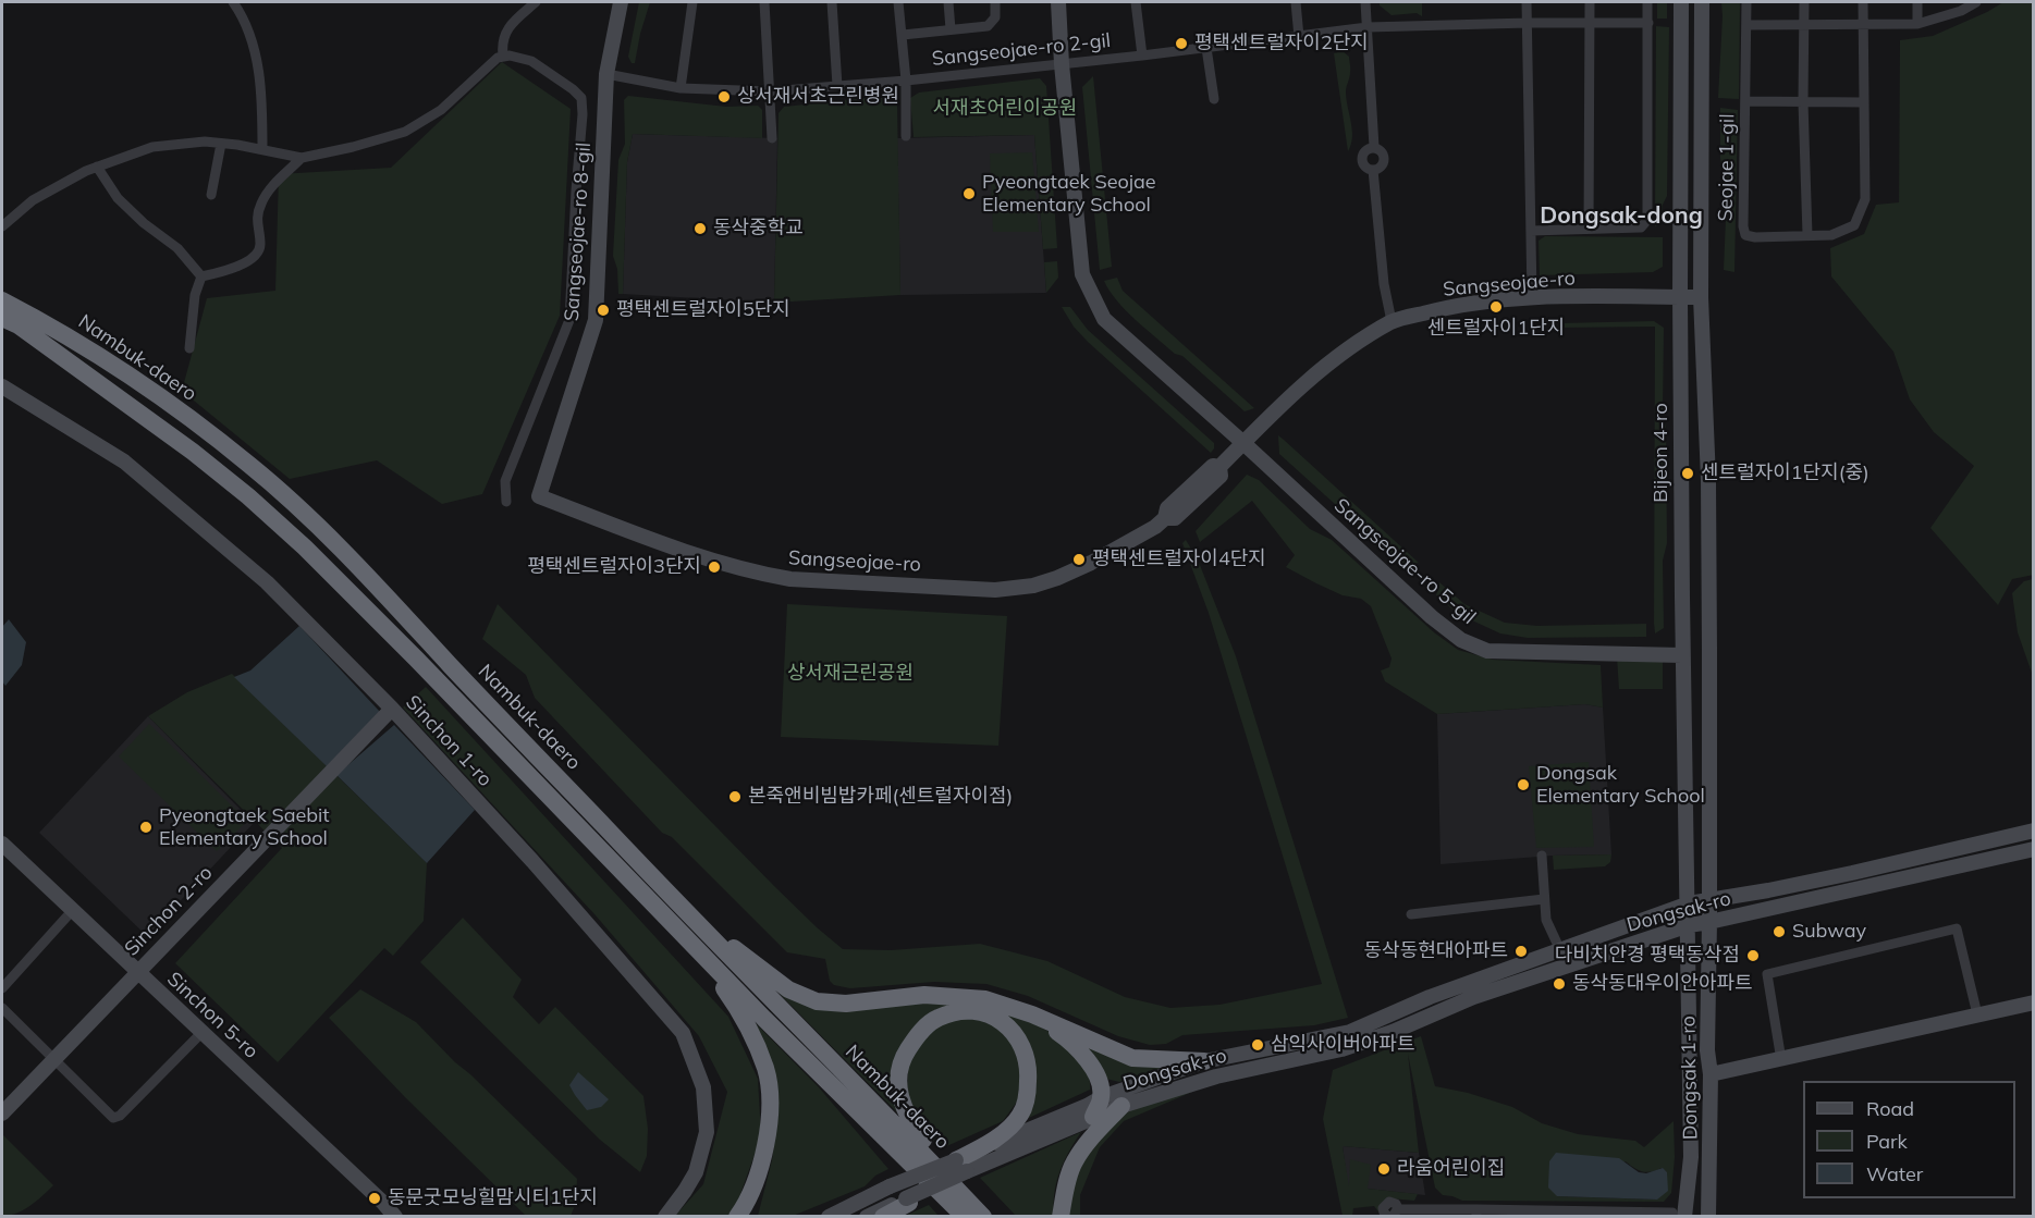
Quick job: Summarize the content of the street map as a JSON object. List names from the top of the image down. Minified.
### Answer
{"streets":{"highway":["Nambuk-daero"],"street":["Sangseojae-ro 2-gil","Seojae 1-gil","Sangseojae-ro 8-gil","Sangseojae-ro","Bijeon 4-ro","Sangseojae-ro 5-gil","Sinchon 1-ro","Sinchon 2-ro","Dongsak-ro","Sinchon 5-ro","Dongsak 1-ro"]},"crossings":[["Sangseojae-ro 2-gil","Sangseojae-ro 8-gil"],["Sangseojae-ro 2-gil","Sangseojae-ro 5-gil"],["Sangseojae-ro 8-gil","Sangseojae-ro"],["Sangseojae-ro","Bijeon 4-ro"],["Sangseojae-ro","Sangseojae-ro 5-gil"],["Bijeon 4-ro","Sangseojae-ro 5-gil"],["Bijeon 4-ro","Dongsak-ro"],["Bijeon 4-ro","Dongsak 1-ro"],["Sinchon 1-ro","Sinchon 2-ro"],["Sinchon 2-ro","Sinchon 5-ro"],["Dongsak-ro","Dongsak 1-ro"]],"districts":["Dongsak-dong"],"parks":["서재초어린이공원","상서재근린공원"],"places":["평택센트럴자이2단지","상서재서초근린병원","Pyeongtaek Seojae Elementary School","동삭중학교","센트럴자이1단지","평택센트럴자이5단지","센트럴자이1단지(중)","평택센트럴자이4단지","평택센트럴자이3단지","Dongsak Elementary School","본죽앤비빔밥카페(센트럴자이점)","Pyeongtaek Saebit Elementary School","Subway","동삭동현대아파트","다비치안경 평택동삭점","동삭동대우이안아파트","삼익사이버아파트","라움어린이집","동문굿모닝힐맘시티1단지"],"legend":["Road","Park","Water"]}
